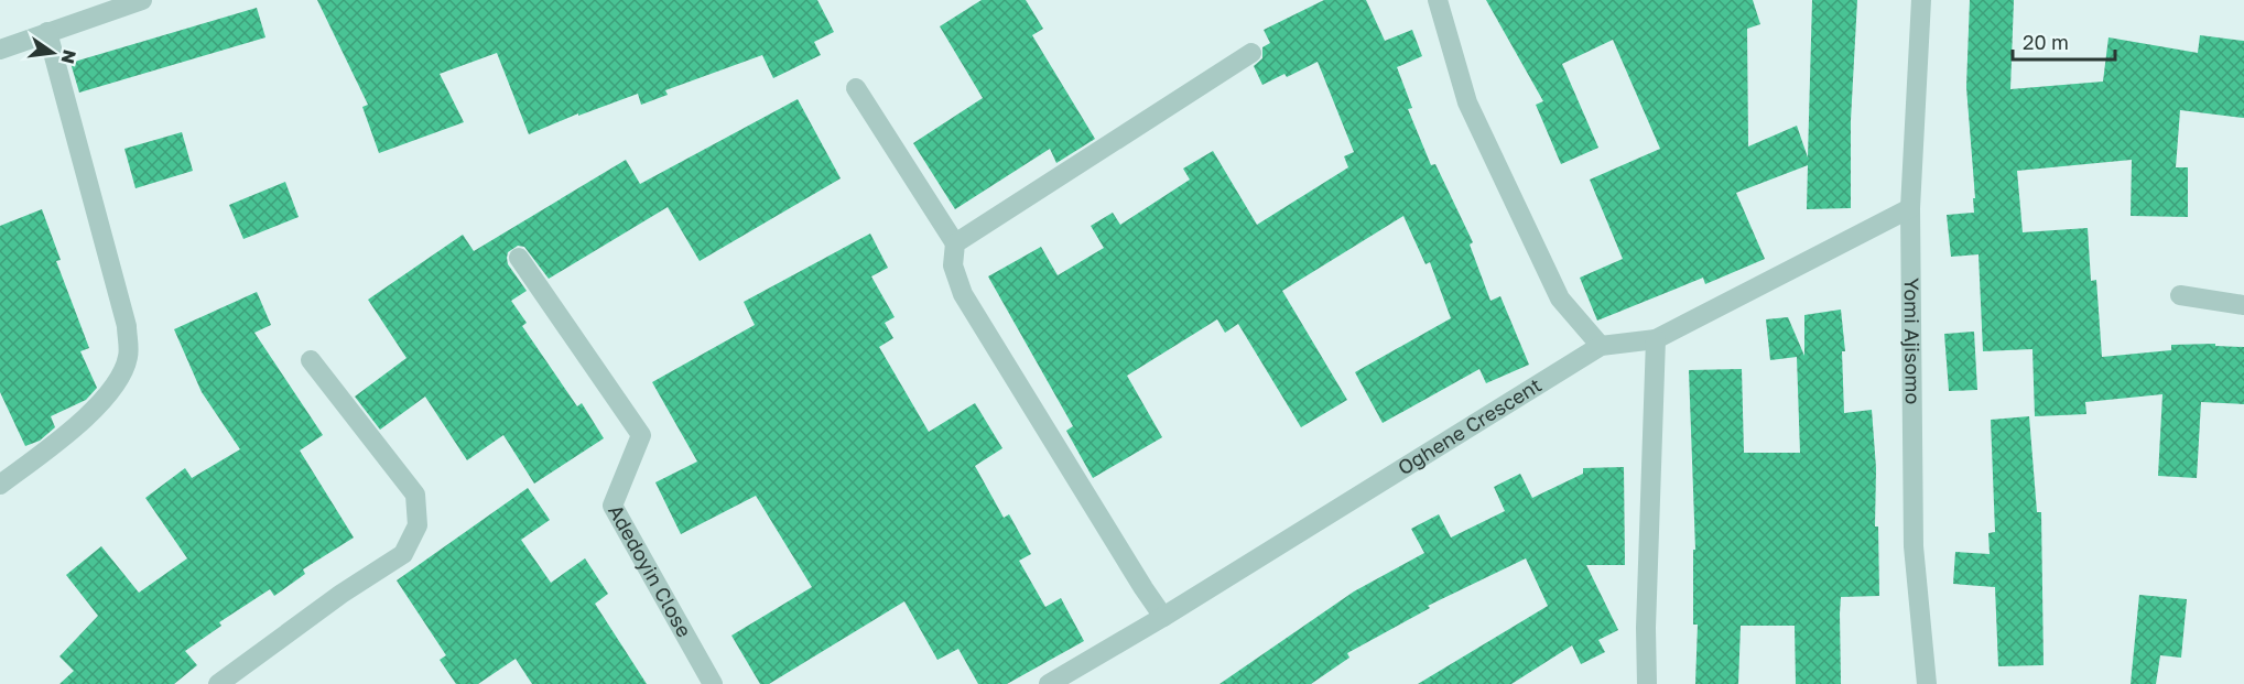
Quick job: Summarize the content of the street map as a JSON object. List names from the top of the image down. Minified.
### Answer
{"streets":{"street":["Yomi Ajisomo","Oghene Crescent","Adedoyin Close"]},"crossings":[["Yomi Ajisomo","Oghene Crescent"]],"scale_bar":"20 m","north":"right"}
